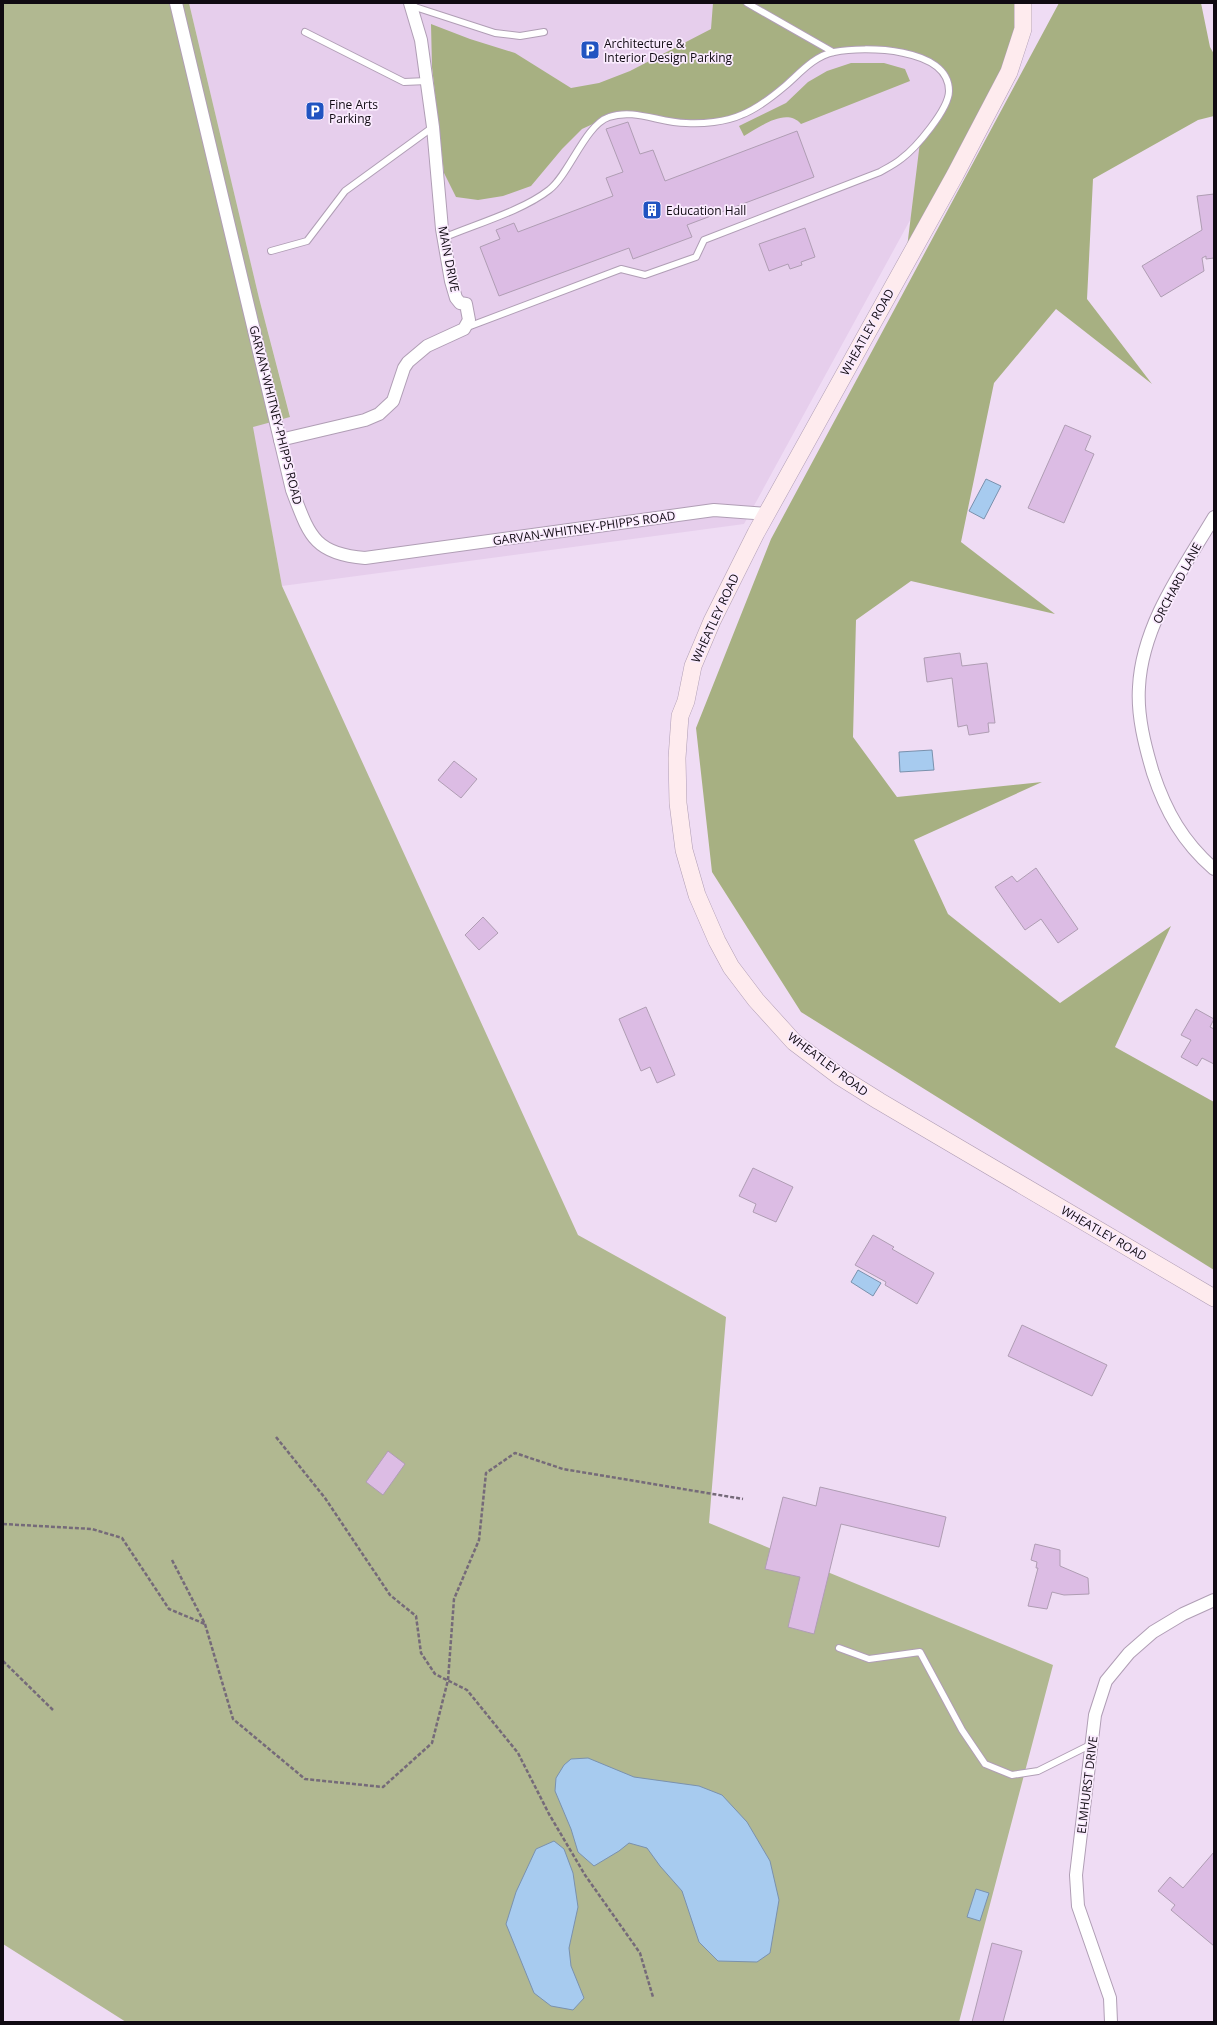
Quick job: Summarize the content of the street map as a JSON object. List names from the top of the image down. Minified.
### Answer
{"streets":{"main road":["WHEATLEY ROAD"],"street":["MAIN DRIVE","GARVAN-WHITNEY-PHIPPS ROAD","ORCHARD LANE","ELMHURST DRIVE"]},"crossings":[["WHEATLEY ROAD","GARVAN-WHITNEY-PHIPPS ROAD"]],"places":{"parking":["Architecture & Interior Design Parking","Fine Arts Parking"],"building":["Education Hall"]}}
